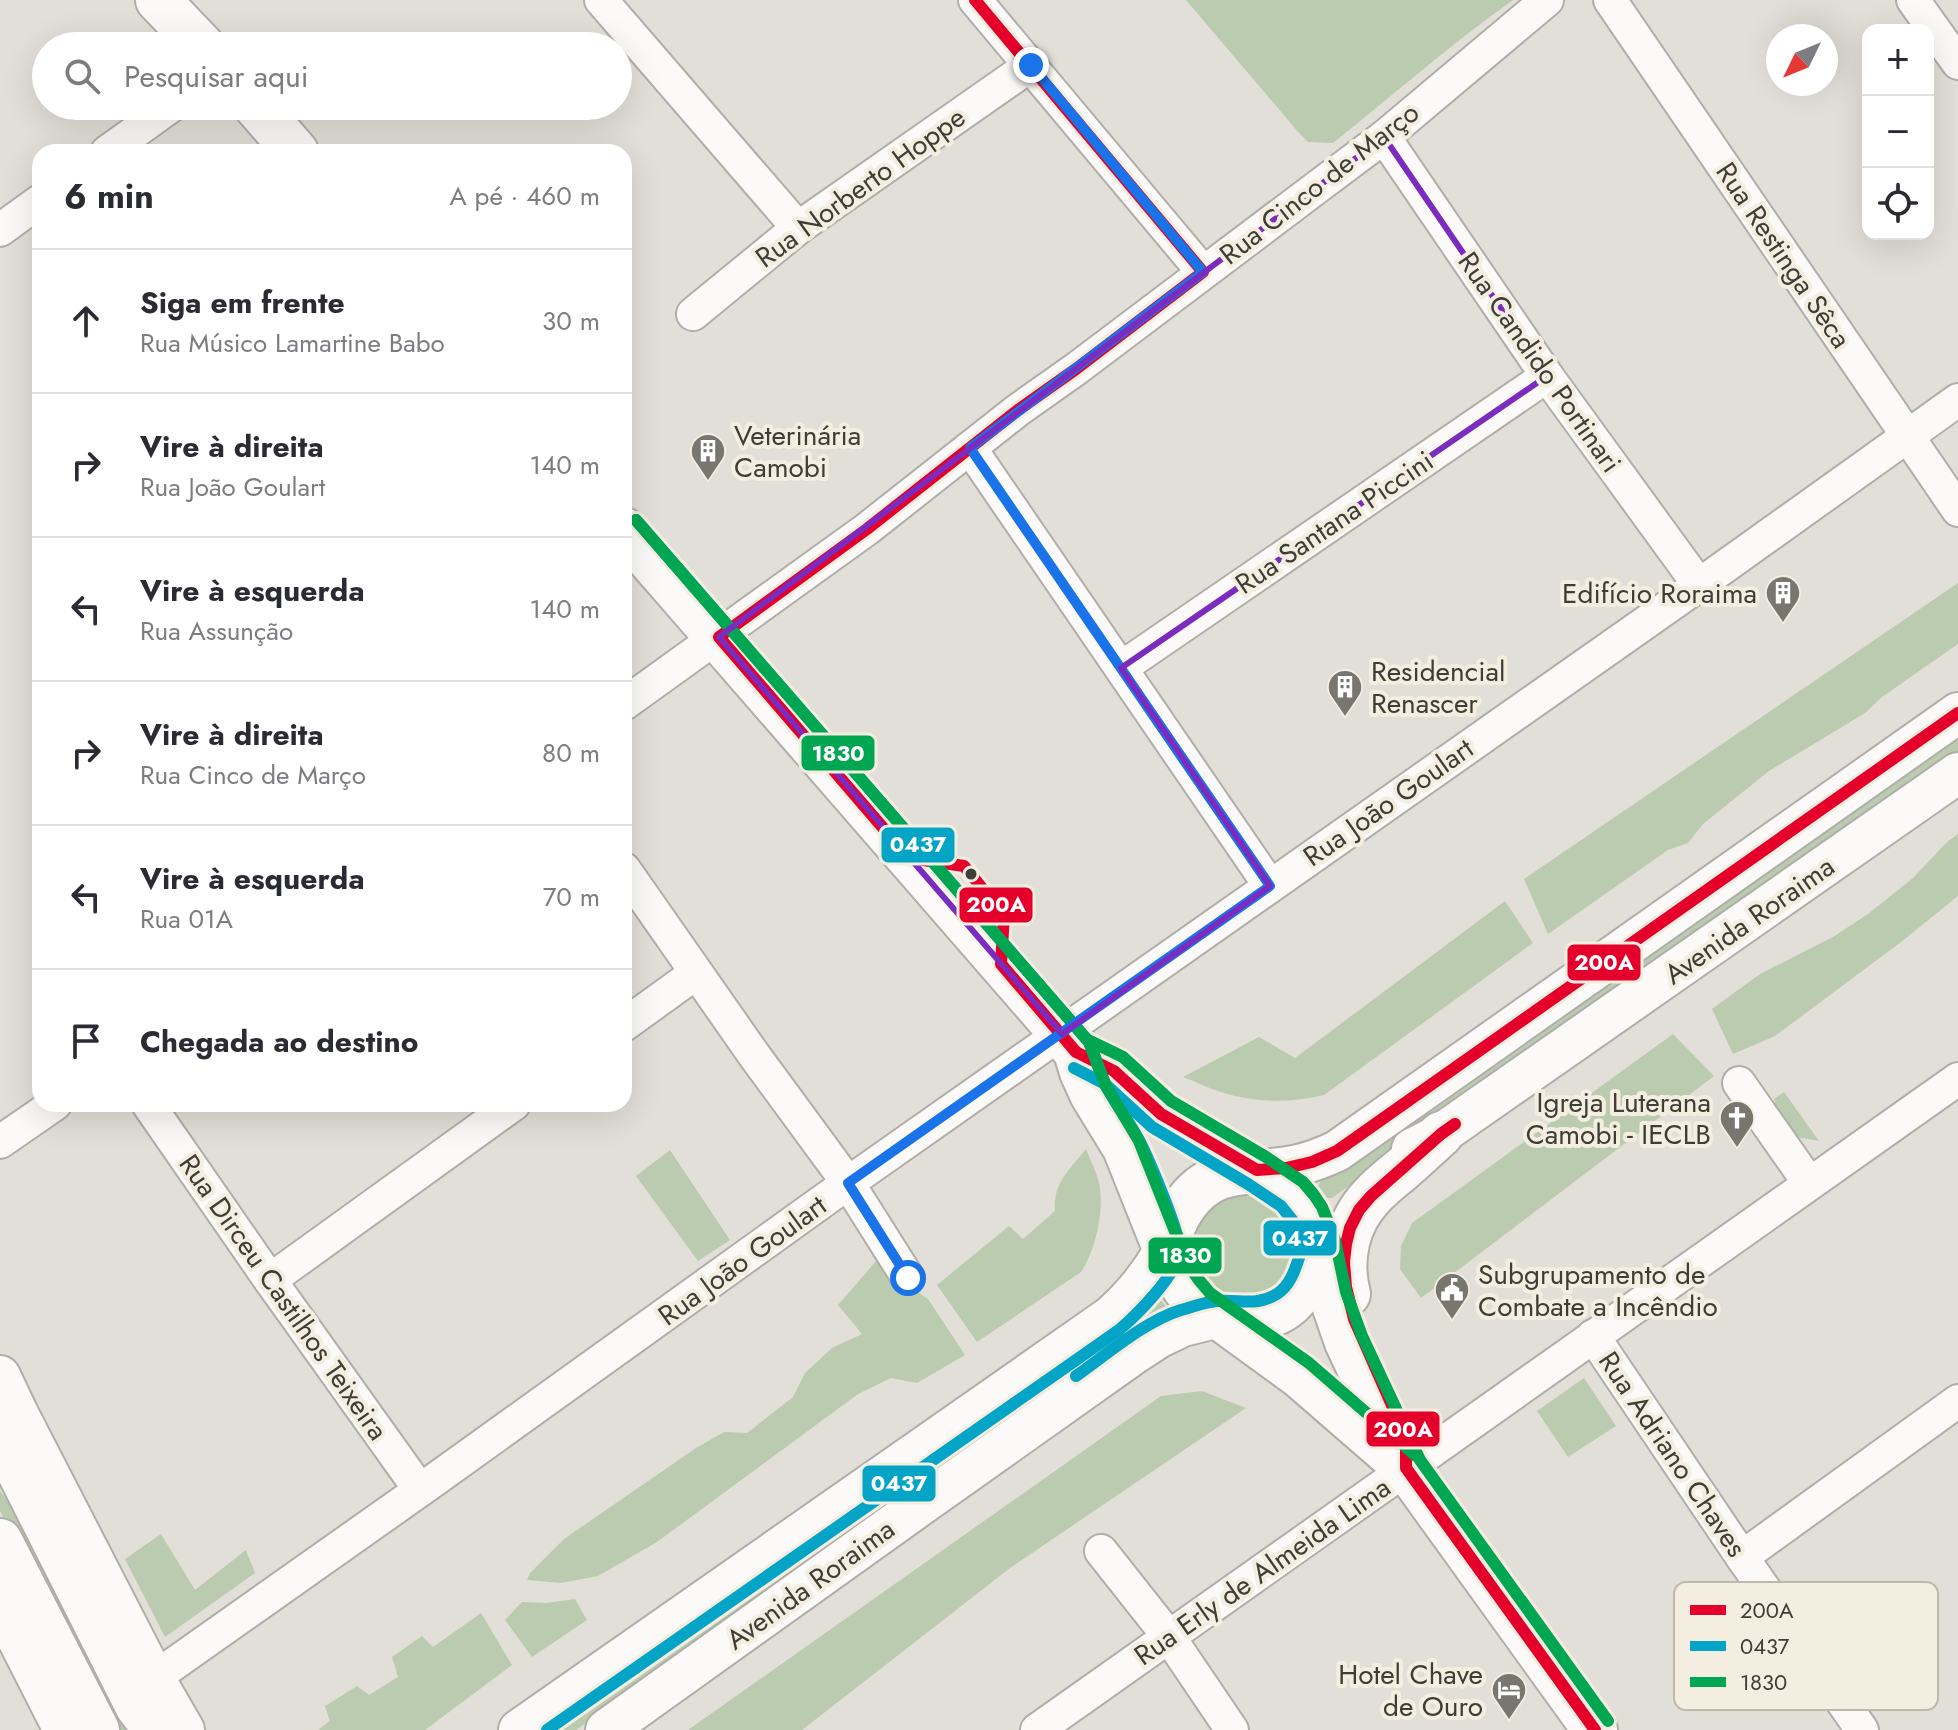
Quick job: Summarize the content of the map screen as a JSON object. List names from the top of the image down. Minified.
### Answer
{"streets":{"main road":["Avenida Roraima"],"street":["Rua Cinco de Março","Rua Norberto Hoppe","Rua Restinga Sêca","Rua Candido Portinari","Rua Santana Piccini","Rua João Goulart","Rua Dirceu Castilhos Teixeira","Rua Adriano Chaves","Rua Erly de Almeida Lima"]},"crossings":[["Rua Cinco de Março","Rua Candido Portinari"],["Rua Restinga Sêca","Rua João Goulart"],["Rua Candido Portinari","Rua Santana Piccini"],["Rua Candido Portinari","Rua João Goulart"],["Rua João Goulart","Rua Dirceu Castilhos Teixeira"],["Rua Adriano Chaves","Rua Erly de Almeida Lima"]],"places":{"building":["Veterinária Camobi","Edifício Roraima","Residencial Renascer"],"church":["Igreja Luterana Camobi - IECLB"],"public building":["Subgrupamento de Combate a Incêndio"],"hotel":["Hotel Chave de Ouro"]},"lines":["transit line 200A","transit line 0437","transit line 1830"],"legend":["200A","0437","1830"],"north":"bottom left","page":{"map_buttons":["+","−"],"search":"Pesquisar aqui","heading":["6 min","A pé · 460 m"],"list":[["Siga em frente","Rua Músico Lamartine Babo","30 m"],["Vire à direita","Rua João Goulart","140 m"],["Vire à esquerda","Rua Assunção","140 m"],["Vire à direita","Rua Cinco de Março","80 m"],["Vire à esquerda","Rua 01A","70 m"],"Chegada ao destino"]}}
